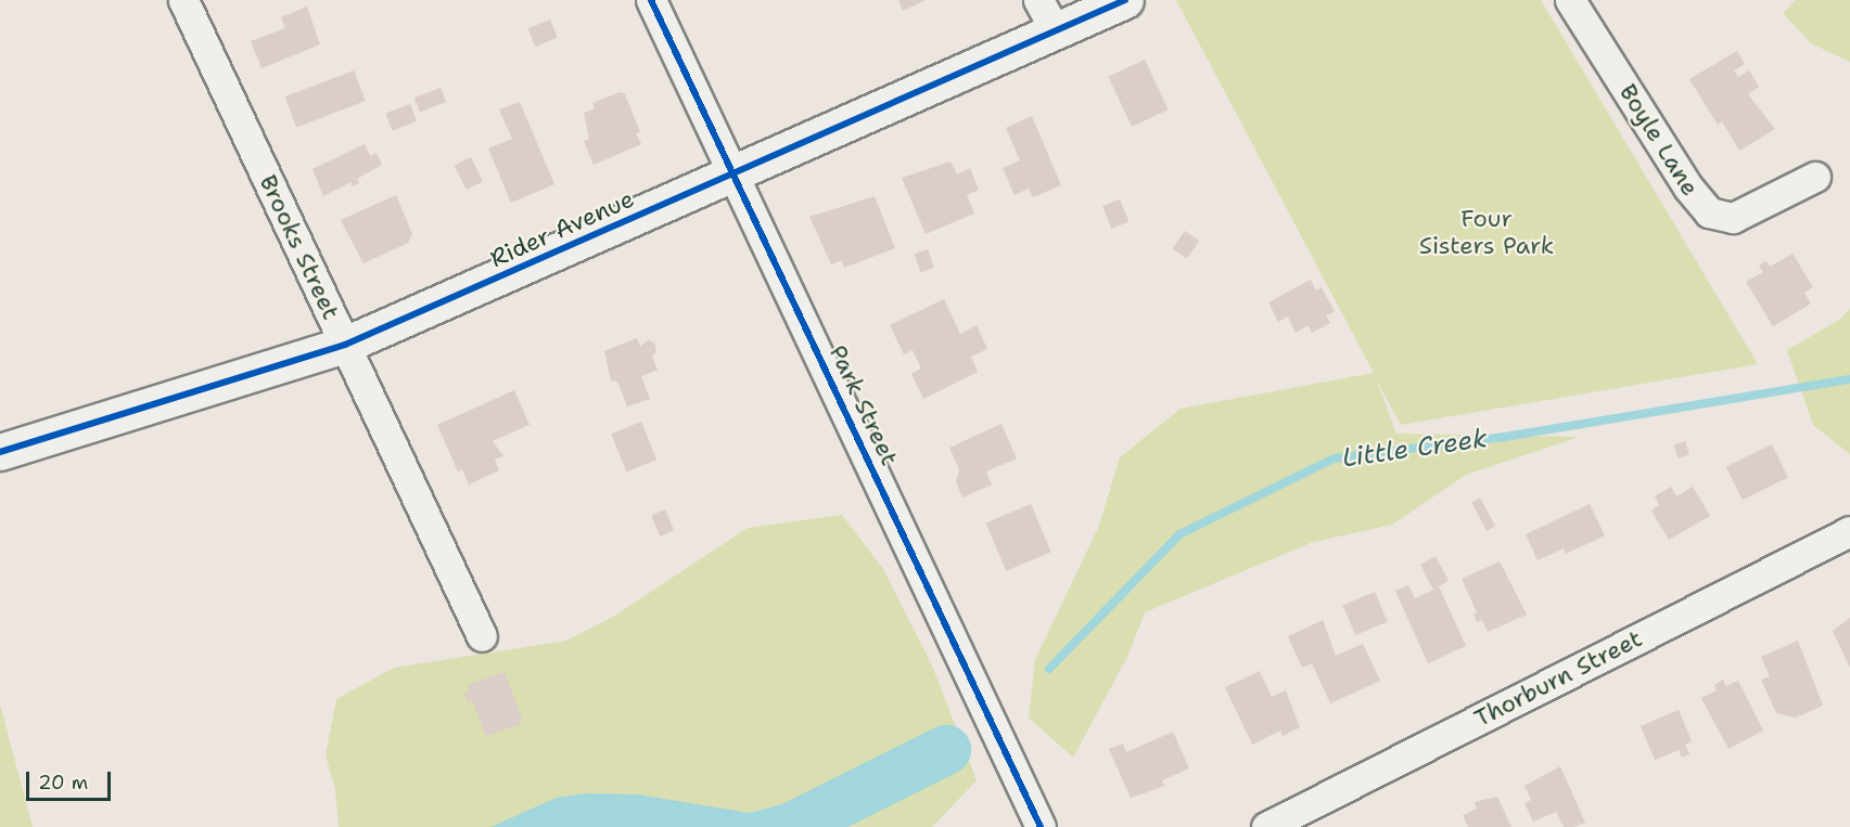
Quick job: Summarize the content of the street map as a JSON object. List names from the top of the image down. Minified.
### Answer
{"streets":{"street":["Boyle Lane","Rider Avenue","Brooks Street","Park Street","Thorburn Street"]},"crossings":[["Rider Avenue","Brooks Street"],["Rider Avenue","Park Street"]],"water":["Little Creek"],"parks":["Four Sisters Park"],"scale_bar":"20 m"}
